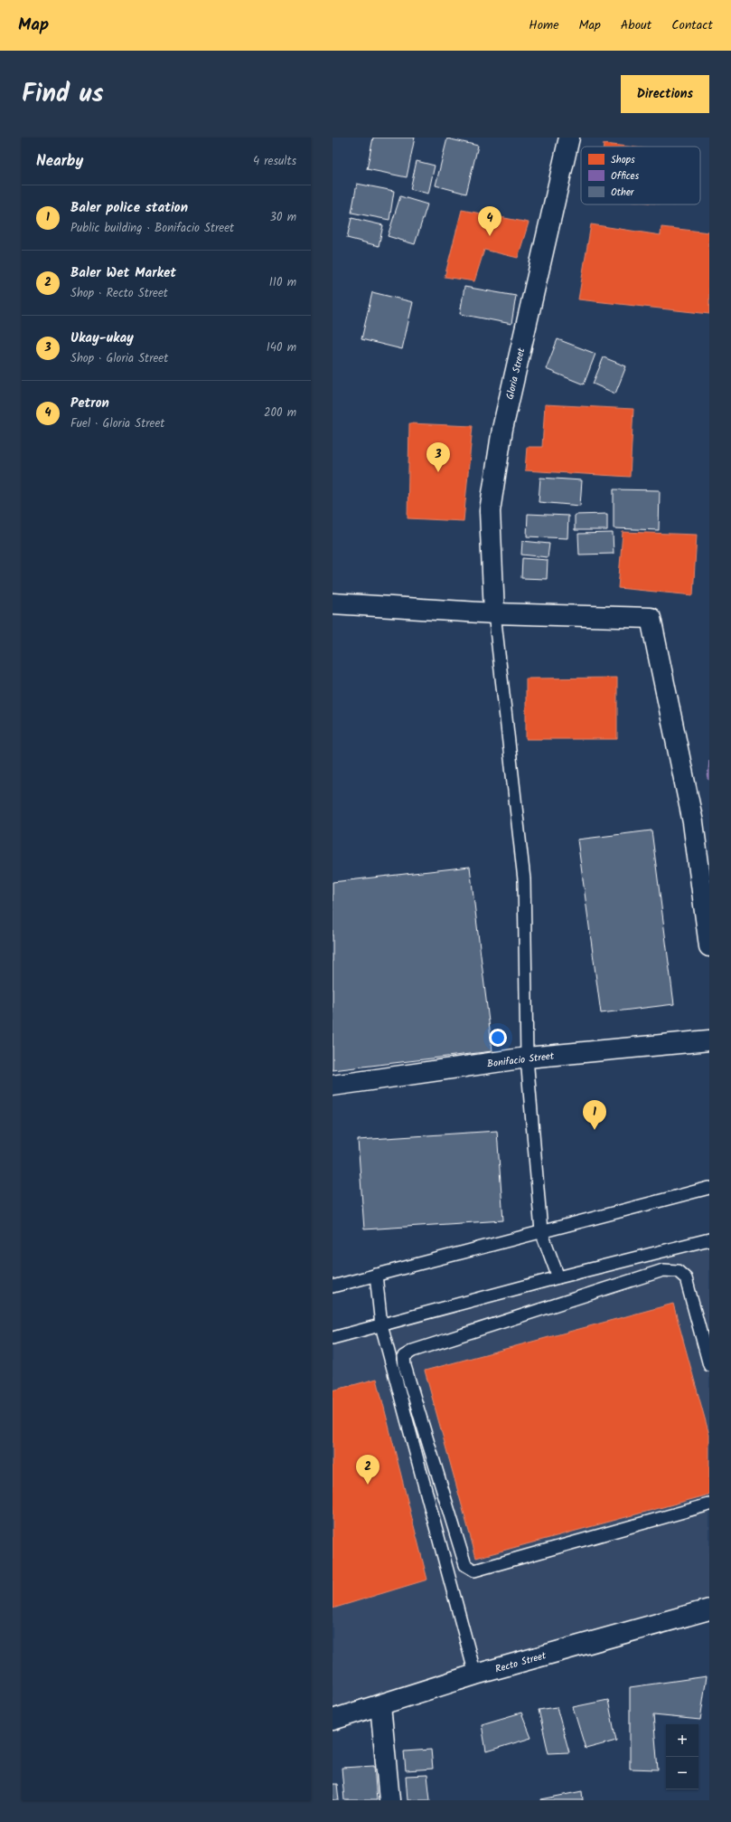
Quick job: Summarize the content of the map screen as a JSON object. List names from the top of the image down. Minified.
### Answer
{"streets":{"street":["Gloria Street","Bonifacio Street","Recto Street"]},"legend":["Shops","Offices","Other"],"page":{"header":"Map","nav":["Home","Map","About","Contact"],"title":"Find us","buttons":"Directions","heading":["Nearby","4 results"],"list":[{"mark":"1","name":"Baler police station","note":"Public building · Bonifacio Street","value":"30 m"},{"mark":"2","name":"Baler Wet Market","note":"Shop · Recto Street","value":"110 m"},{"mark":"3","name":"Ukay-ukay","note":"Shop · Gloria Street","value":"140 m"},{"mark":"4","name":"Petron","note":"Fuel · Gloria Street","value":"200 m"}],"pins":["4","3","1","2"],"map_buttons":["+","−"]}}
